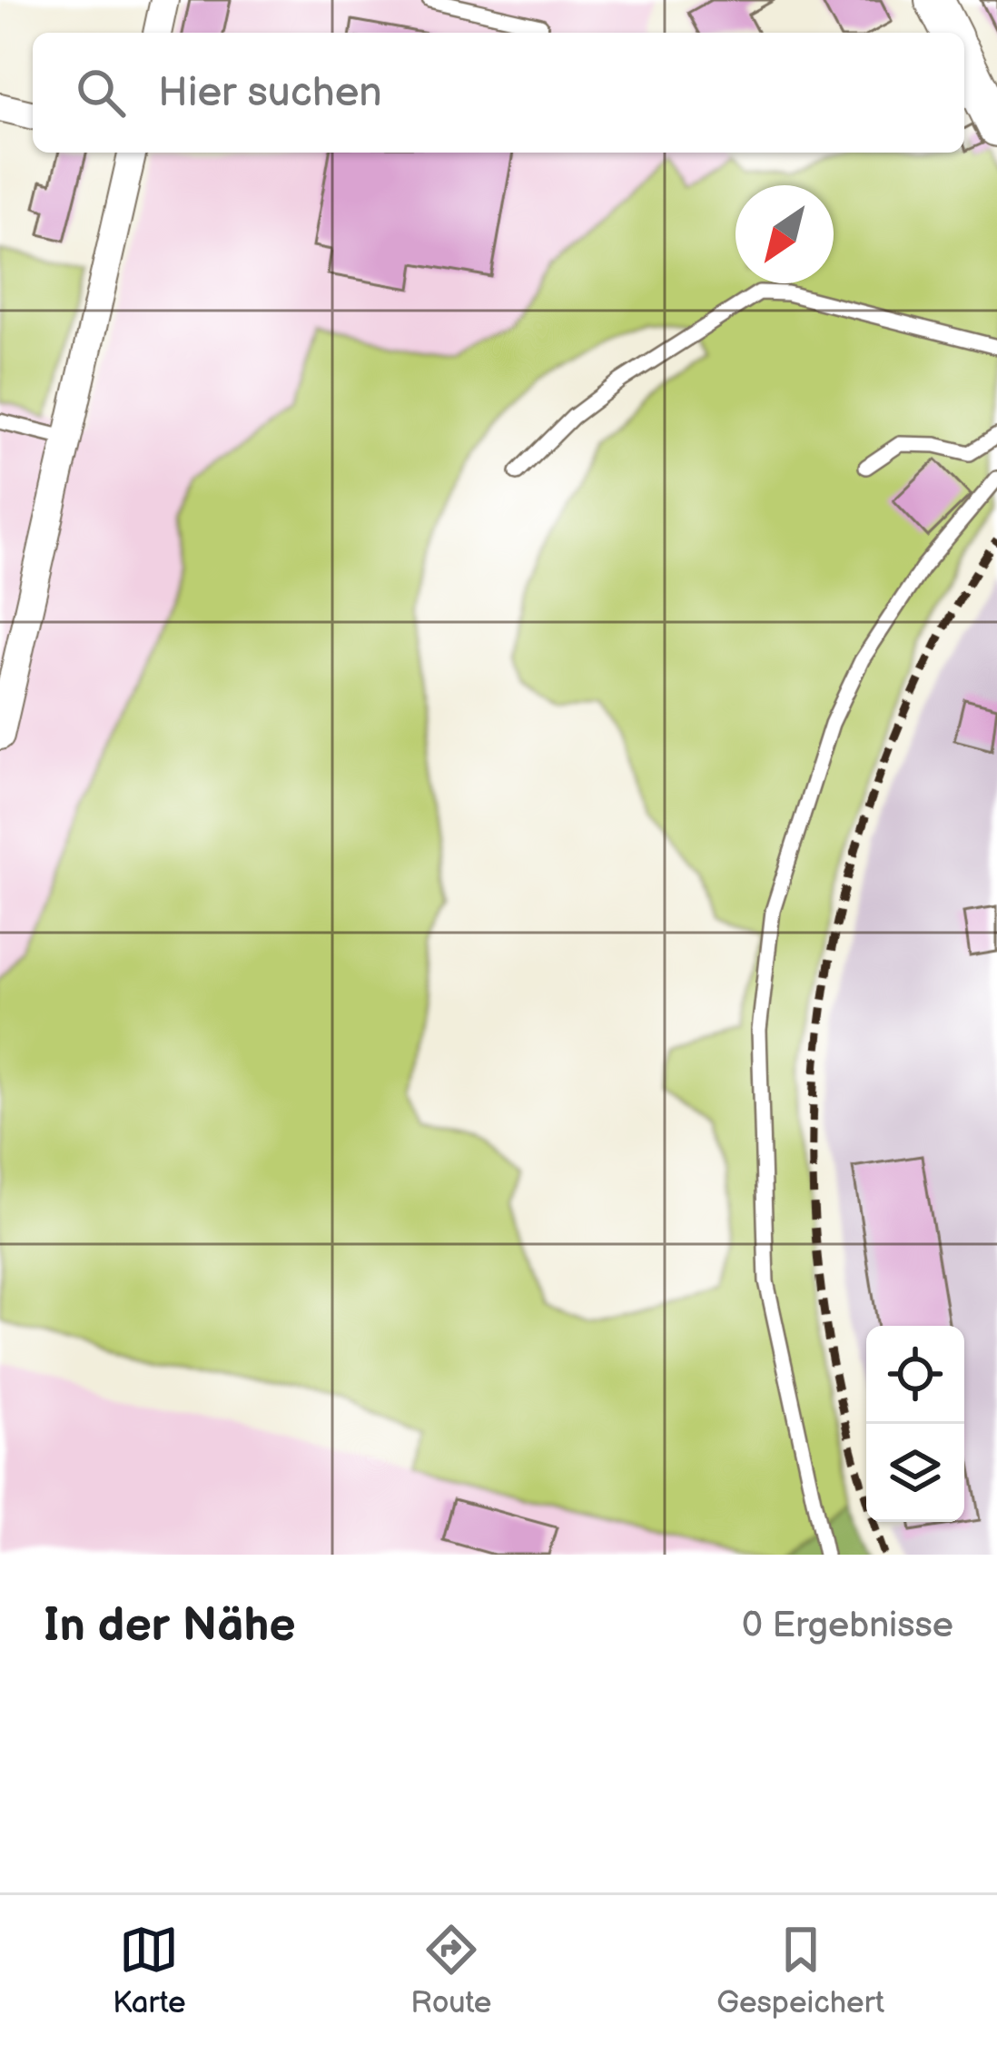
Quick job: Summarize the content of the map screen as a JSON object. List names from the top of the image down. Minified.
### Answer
{"north":"bottom left","page":{"search":"Hier suchen","heading":["In der Nähe","0 Ergebnisse"],"nav":["Karte","Route","Gespeichert"]}}
